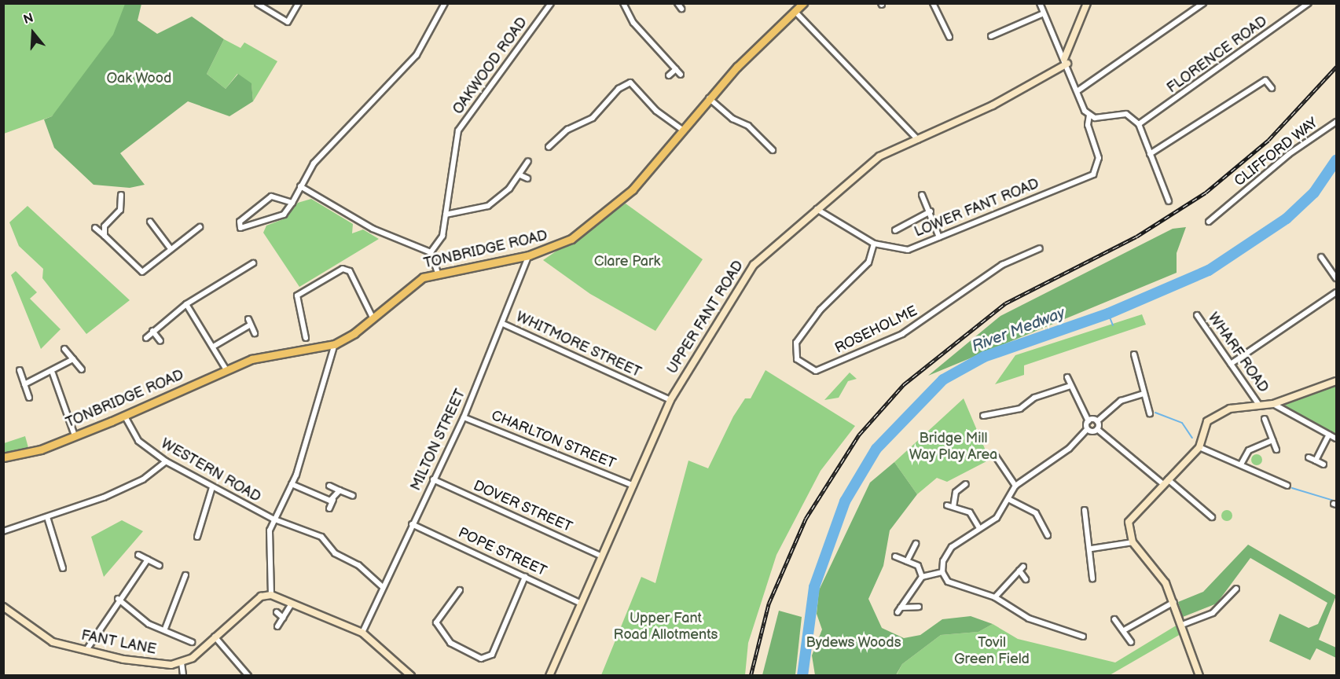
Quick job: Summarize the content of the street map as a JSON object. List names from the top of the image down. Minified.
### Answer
{"streets":{"main road":["TONBRIDGE ROAD"],"street":["FLORENCE ROAD","OAKWOOD ROAD","CLIFFORD WAY","LOWER FANT ROAD","UPPER FANT ROAD","ROSEHOLME","WHITMORE STREET","WHARF ROAD","MILTON STREET","CHARLTON STREET","WESTERN ROAD","DOVER STREET","POPE STREET","FANT LANE"]},"crossings":[["LOWER FANT ROAD","UPPER FANT ROAD"],["LOWER FANT ROAD","ROSEHOLME"],["TONBRIDGE ROAD","MILTON STREET"],["TONBRIDGE ROAD","WESTERN ROAD"],["UPPER FANT ROAD","WHITMORE STREET"],["UPPER FANT ROAD","CHARLTON STREET"],["UPPER FANT ROAD","DOVER STREET"],["UPPER FANT ROAD","POPE STREET"],["WHITMORE STREET","MILTON STREET"],["MILTON STREET","CHARLTON STREET"],["MILTON STREET","WESTERN ROAD"],["MILTON STREET","DOVER STREET"],["MILTON STREET","POPE STREET"]],"water":["River Medway"],"parks":["Oak Wood","Clare Park","Bridge Mill Way Play Area","Upper Fant Road Allotments","Bydews Woods","Tovil Green Field"],"north":"top"}
